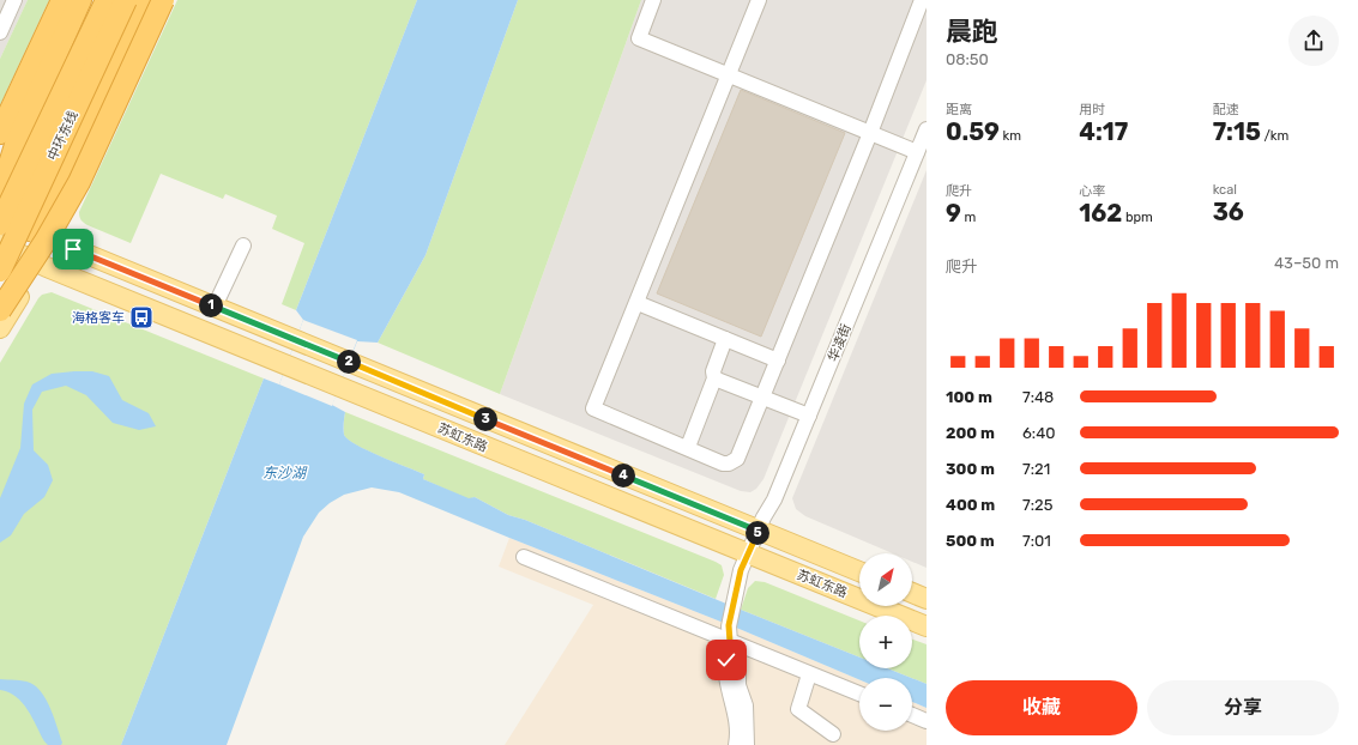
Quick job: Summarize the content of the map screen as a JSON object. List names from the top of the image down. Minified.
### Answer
{"streets":{"highway":["中环东线"],"main road":["苏虹东路"],"street":["华凌街"]},"crossings":[["华凌街","苏虹东路"]],"water":["东沙湖"],"places":{"bus stop":["海格客车"]},"north":"top right","page":{"heading":["晨跑","08:50"],"stats":[["距离","0.59 km"],["用时","4:17"],["配速","7:15 /km"],["爬升","9 m"],["心率","162 bpm"],["kcal","36"]],"chart":["爬升","43–50 m"],"pins":["1","2","3","4","5"],"list":[{"name":"100 m","note":"7:48"},{"name":"200 m","note":"6:40"},{"name":"300 m","note":"7:21"},{"name":"400 m","note":"7:25"},{"name":"500 m","note":"7:01"}],"map_buttons":["+","−"],"buttons":["收藏","分享"]}}
